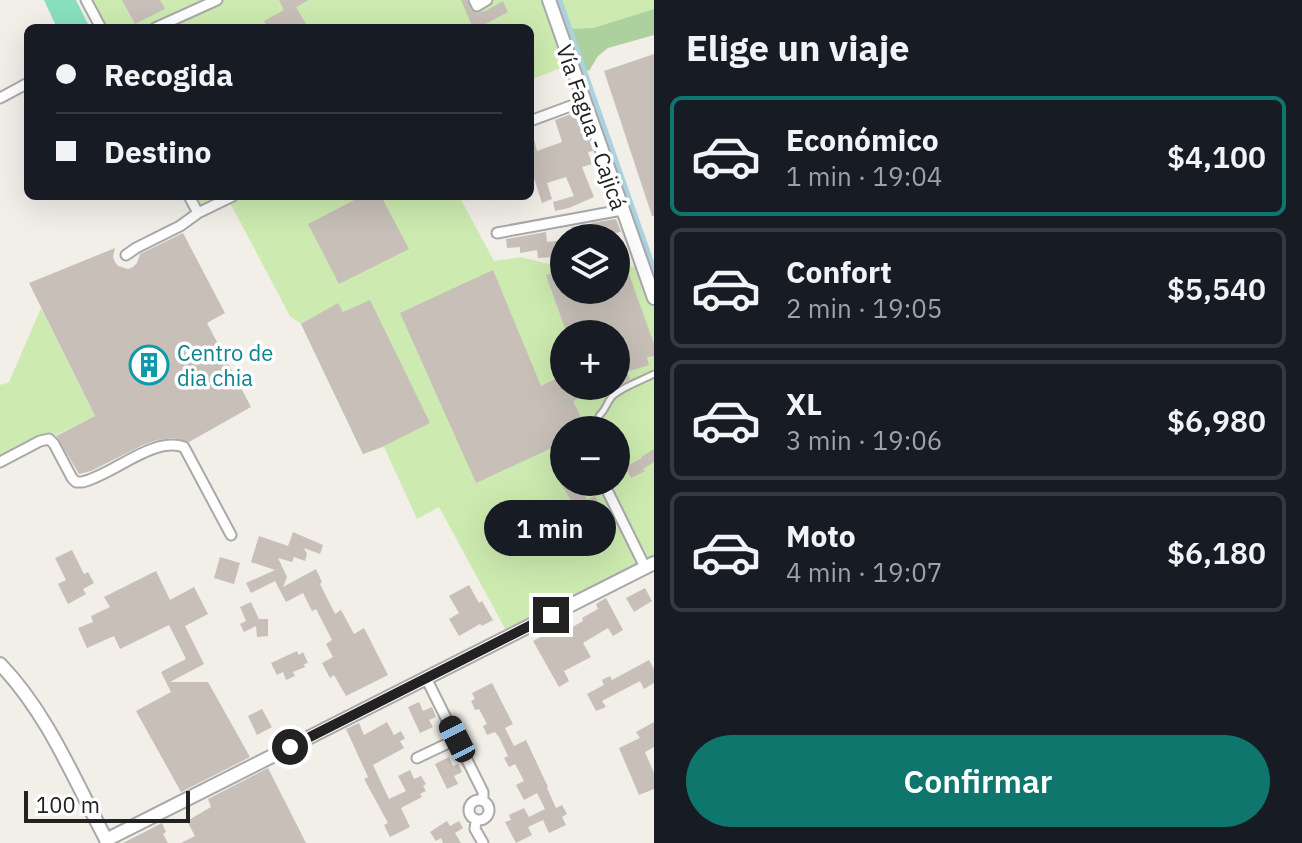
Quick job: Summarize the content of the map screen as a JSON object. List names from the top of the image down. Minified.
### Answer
{"streets":{"street":["Vía Fagua - Cajicá"]},"places":{"building":["Centro de dia chia"]},"scale_bar":"100 m","page":{"heading":"Elige un viaje","banner":["Recogida","Destino"],"list":[{"name":"Económico","note":"1 min · 19:04","value":"$4,100"},{"name":"Confort","note":"2 min · 19:05","value":"$5,540"},{"name":"XL","note":"3 min · 19:06","value":"$6,980"},{"name":"Moto","note":"4 min · 19:07","value":"$6,180"}],"map_buttons":["+","−"],"bubble":"1 min","buttons":"Confirmar","scale":"100 m"}}
